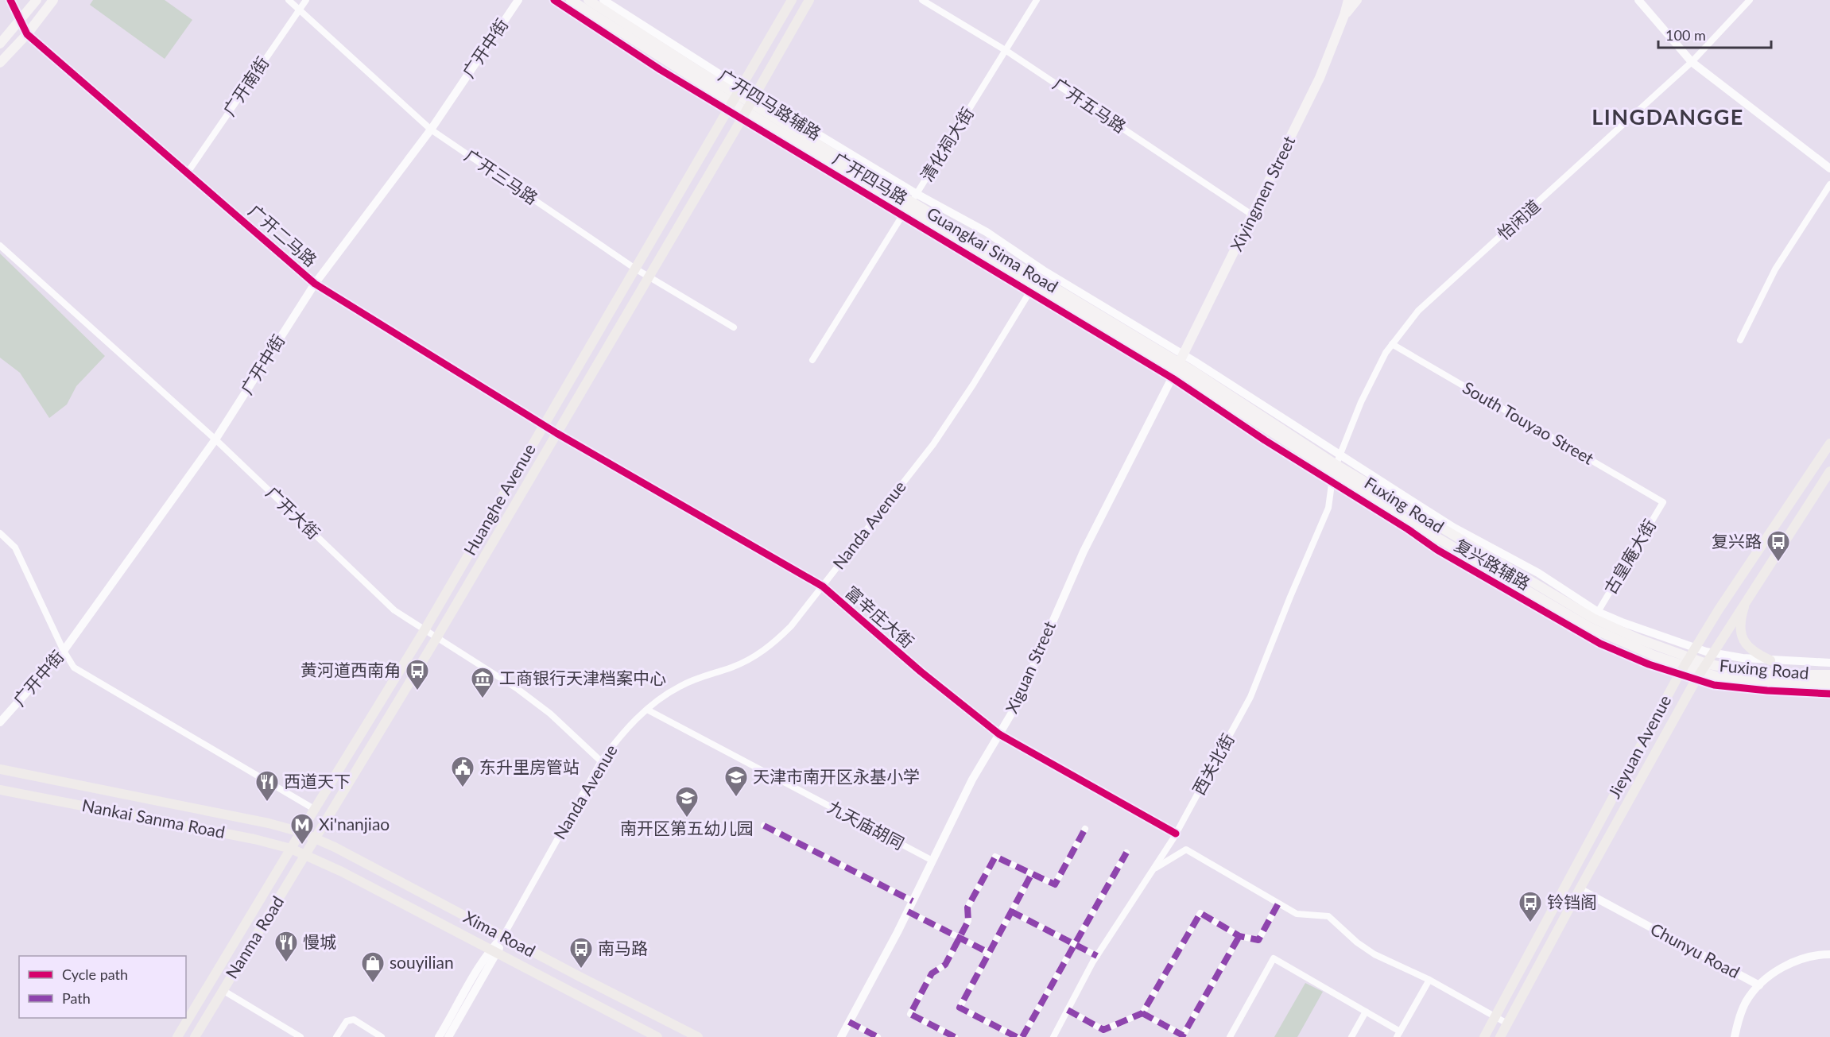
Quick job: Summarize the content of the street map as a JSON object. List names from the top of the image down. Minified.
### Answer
{"streets":{"main road":["Xiyingmen Street","Guangkai Sima Road","Huanghe Avenue","Fuxing Road","Jieyuan Avenue","Nankai Sanma Road","Xima Road","Nanma Road"],"street":["广开中街","广开南街","广开四马路辅路","广开五马路","清化祠大街","广开三马路","怡闲道","广开二马路","South Touyao Street","广开大街","Nanda Avenue","古皇庵大街","复兴路辅路","富辛庄大街","Xiguan Street","西关北街","九天庙胡同","Chunyu Road"],"cycle path":["广开四马路"]},"crossings":[["广开中街","广开三马路"],["广开中街","广开二马路"],["广开中街","广开大街"],["广开南街","广开三马路"],["广开南街","广开二马路"],["广开四马路辅路","清化祠大街"],["广开四马路辅路","Xiyingmen Street"],["广开四马路辅路","Guangkai Sima Road"],["广开四马路辅路","Huanghe Avenue"],["广开四马路辅路","Fuxing Road"],["广开四马路辅路","Nanda Avenue"],["广开四马路辅路","复兴路辅路"],["广开四马路辅路","Xiguan Street"],["广开五马路","清化祠大街"],["广开五马路","Xiyingmen Street"],["清化祠大街","Guangkai Sima Road"],["广开三马路","Huanghe Avenue"],["Xiyingmen Street","Guangkai Sima Road"],["Xiyingmen Street","Fuxing Road"],["Xiyingmen Street","复兴路辅路"],["Xiyingmen Street","Xiguan Street"],["怡闲道","South Touyao Street"],["怡闲道","Fuxing Road"],["怡闲道","复兴路辅路"],["怡闲道","西关北街"],["广开二马路","Huanghe Avenue"],["广开二马路","富辛庄大街"],["Guangkai Sima Road","Huanghe Avenue"],["Guangkai Sima Road","Fuxing Road"],["Guangkai Sima Road","Nanda Avenue"],["Guangkai Sima Road","复兴路辅路"],["Guangkai Sima Road","Xiguan Street"],["South Touyao Street","古皇庵大街"],["Huanghe Avenue","广开大街"],["Huanghe Avenue","富辛庄大街"],["Huanghe Avenue","Nankai Sanma Road"],["Huanghe Avenue","Xima Road"],["Huanghe Avenue","Nanma Road"],["Fuxing Road","复兴路辅路"],["Fuxing Road","Xiguan Street"],["Fuxing Road","Jieyuan Avenue"],["Fuxing Road","西关北街"],["广开大街","Nanda Avenue"],["Nanda Avenue","富辛庄大街"],["Nanda Avenue","九天庙胡同"],["Nanda Avenue","Xima Road"],["古皇庵大街","复兴路辅路"],["复兴路辅路","Xiguan Street"],["复兴路辅路","Jieyuan Avenue"],["复兴路辅路","西关北街"],["富辛庄大街","Xiguan Street"],["富辛庄大街","西关北街"],["Xiguan Street","九天庙胡同"],["Jieyuan Avenue","Chunyu Road"],["Nankai Sanma Road","Xima Road"],["Nankai Sanma Road","Nanma Road"],["Xima Road","Nanma Road"]],"districts":["LINGDANGGE"],"places":{"bus stop":["复兴路","黄河道西南角","铃铛阁","南马路"],"museum":["工商银行天津档案中心"],"public building":["东升里房管站"],"school or university":["天津市南开区永基小学","南开区第五幼儿园"],"restaurant":["西道天下","慢城"],"metro station":["Xi'nanjiao"],"shop":["souyilian"]},"legend":["Cycle path","Path"],"scale_bar":"100 m"}
